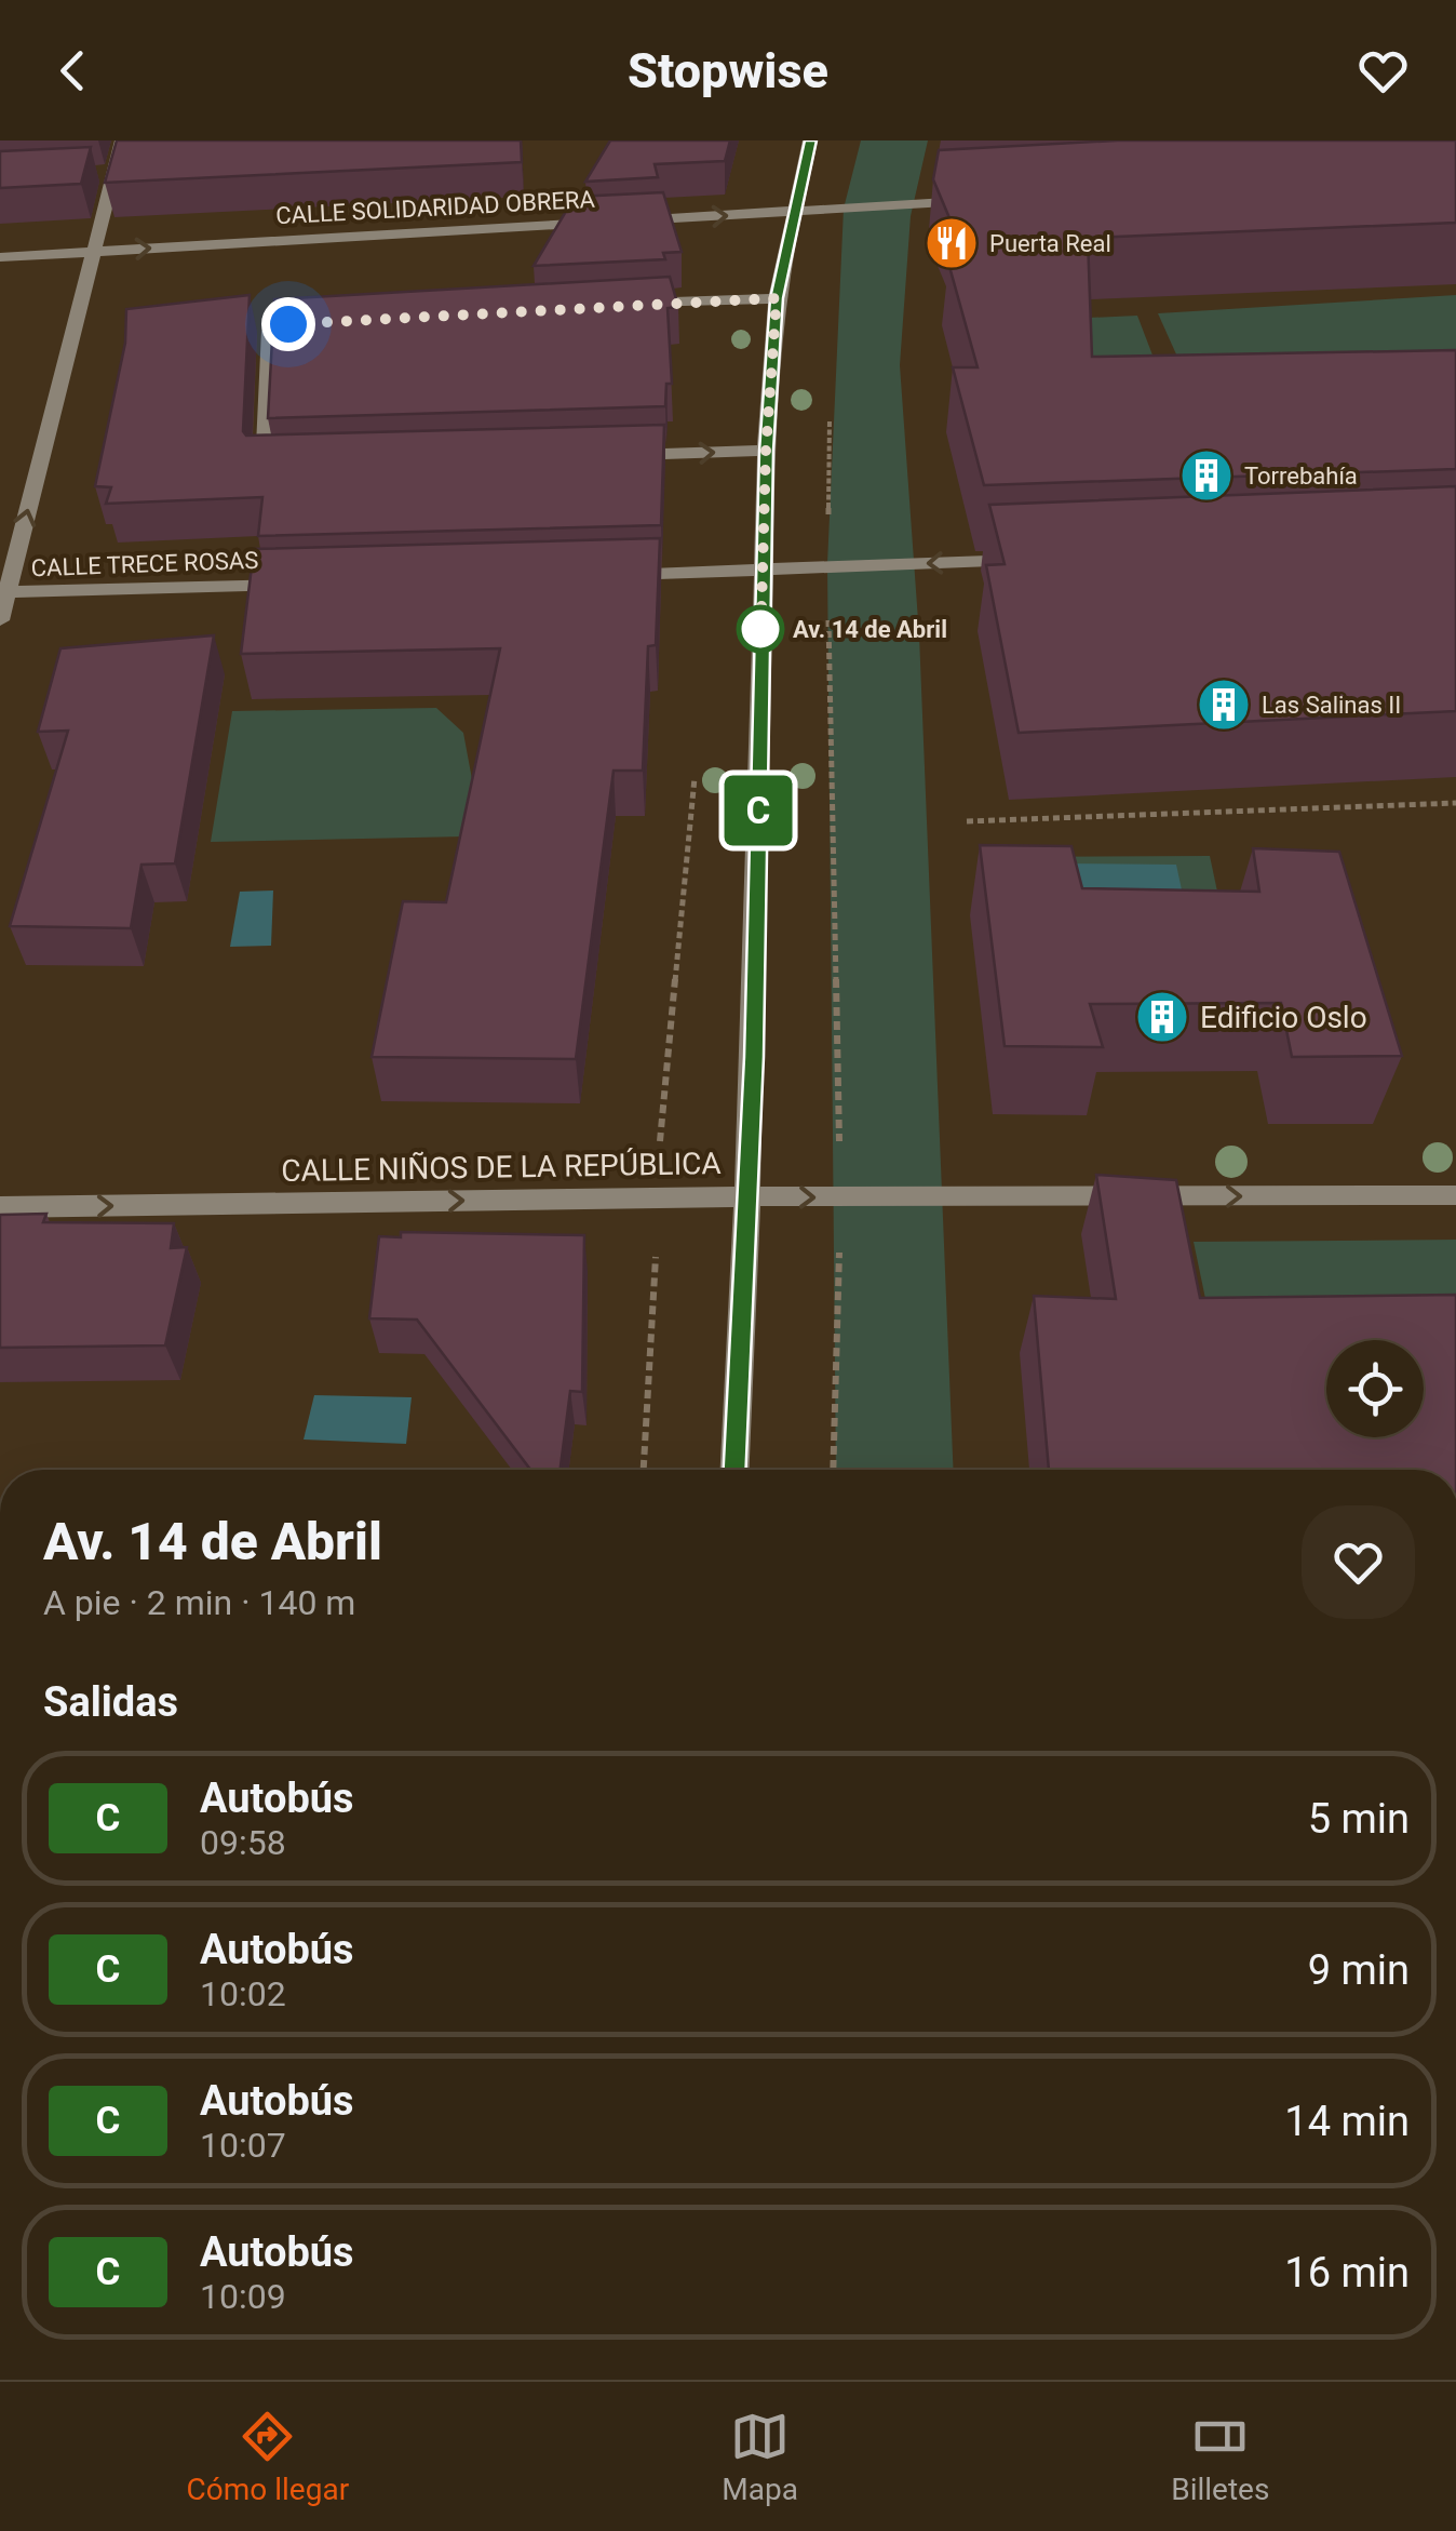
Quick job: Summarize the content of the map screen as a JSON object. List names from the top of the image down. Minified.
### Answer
{"streets":{"street":["CALLE SOLIDARIDAD OBRERA","CALLE TRECE ROSAS","CALLE NIÑOS DE LA REPÚBLICA"]},"one_way":["CALLE NIÑOS DE LA REPÚBLICA"],"places":{"restaurant":["Puerta Real"],"building":["Torrebahía","Las Salinas II","Edificio Oslo"],"other":["Av. 14 de Abril"]},"lines":["bus line C"],"page":{"header":"Stopwise","on_map":"C","heading":[["Av. 14 de Abril","A pie · 2 min · 140 m"],"Salidas"],"list":[{"mark":"C","name":"Autobús","note":"09:58","value":"5 min"},{"mark":"C","name":"Autobús","note":"10:02","value":"9 min"},{"mark":"C","name":"Autobús","note":"10:07","value":"14 min"},{"mark":"C","name":"Autobús","note":"10:09","value":"16 min"}],"tabs":["Cómo llegar","Mapa","Billetes"]}}
